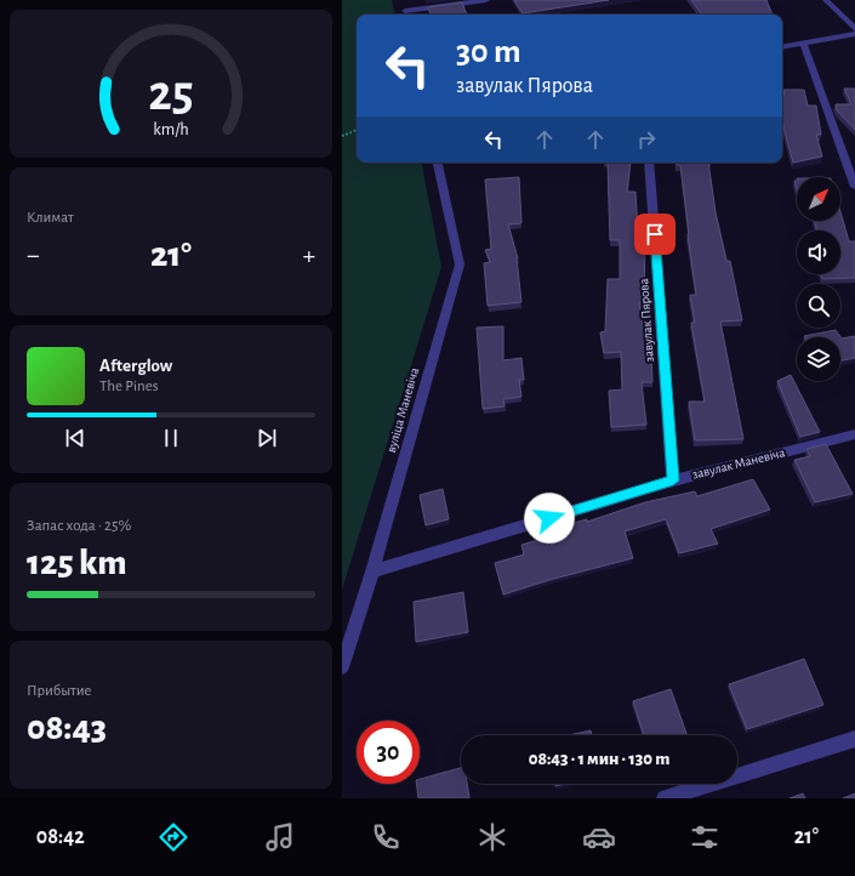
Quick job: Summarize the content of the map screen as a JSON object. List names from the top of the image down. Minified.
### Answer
{"streets":{"street":["завулак Пярова","вуліца Маневіча","завулак Маневіча"]},"crossings":[["завулак Пярова","завулак Маневіча"],["вуліца Маневіча","завулак Маневіча"]],"north":"top right","page":{"turn":["30 m","завулак Пярова"],"tile":["Климат",["Запас хода · 25%","125 km"],["Прибытие","08:43"]],"heat":["−","21°","+"],"song":["Afterglow","The Pines"],"limit":"30","trip":"08:43 · 1 мин · 130 m","tabs":["08:42","21°"],"gauge":["25","km/h"]}}
